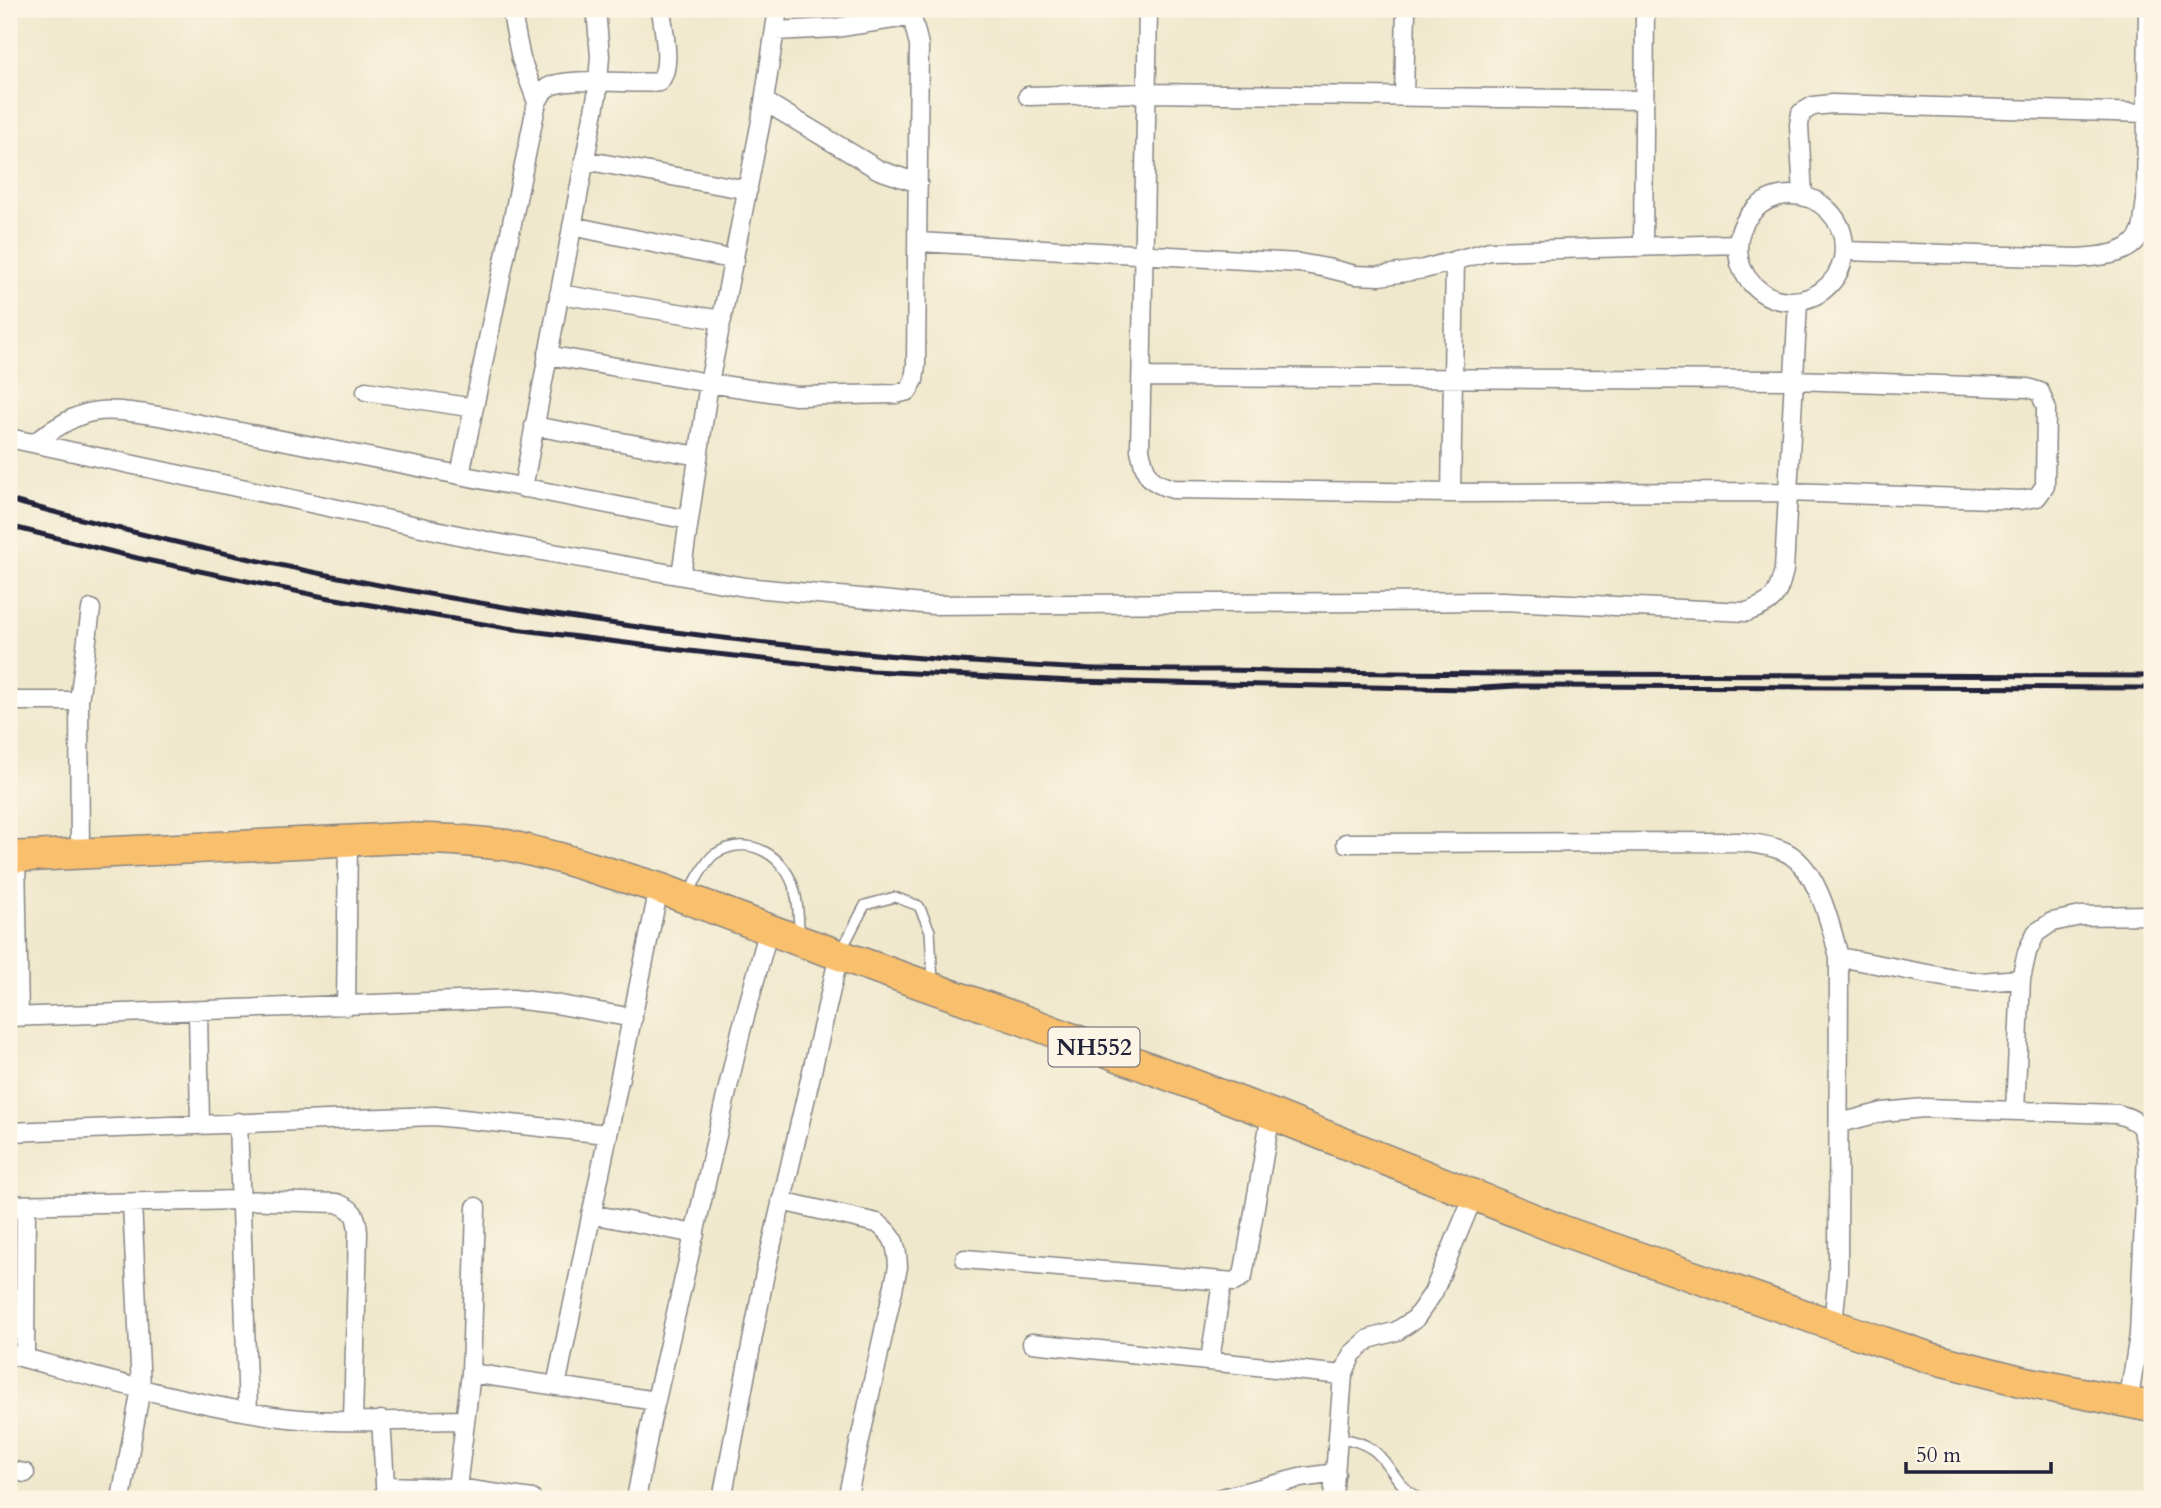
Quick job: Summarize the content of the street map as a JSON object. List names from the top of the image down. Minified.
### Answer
{"streets":{"highway":["NH552"]},"scale_bar":"50 m"}
